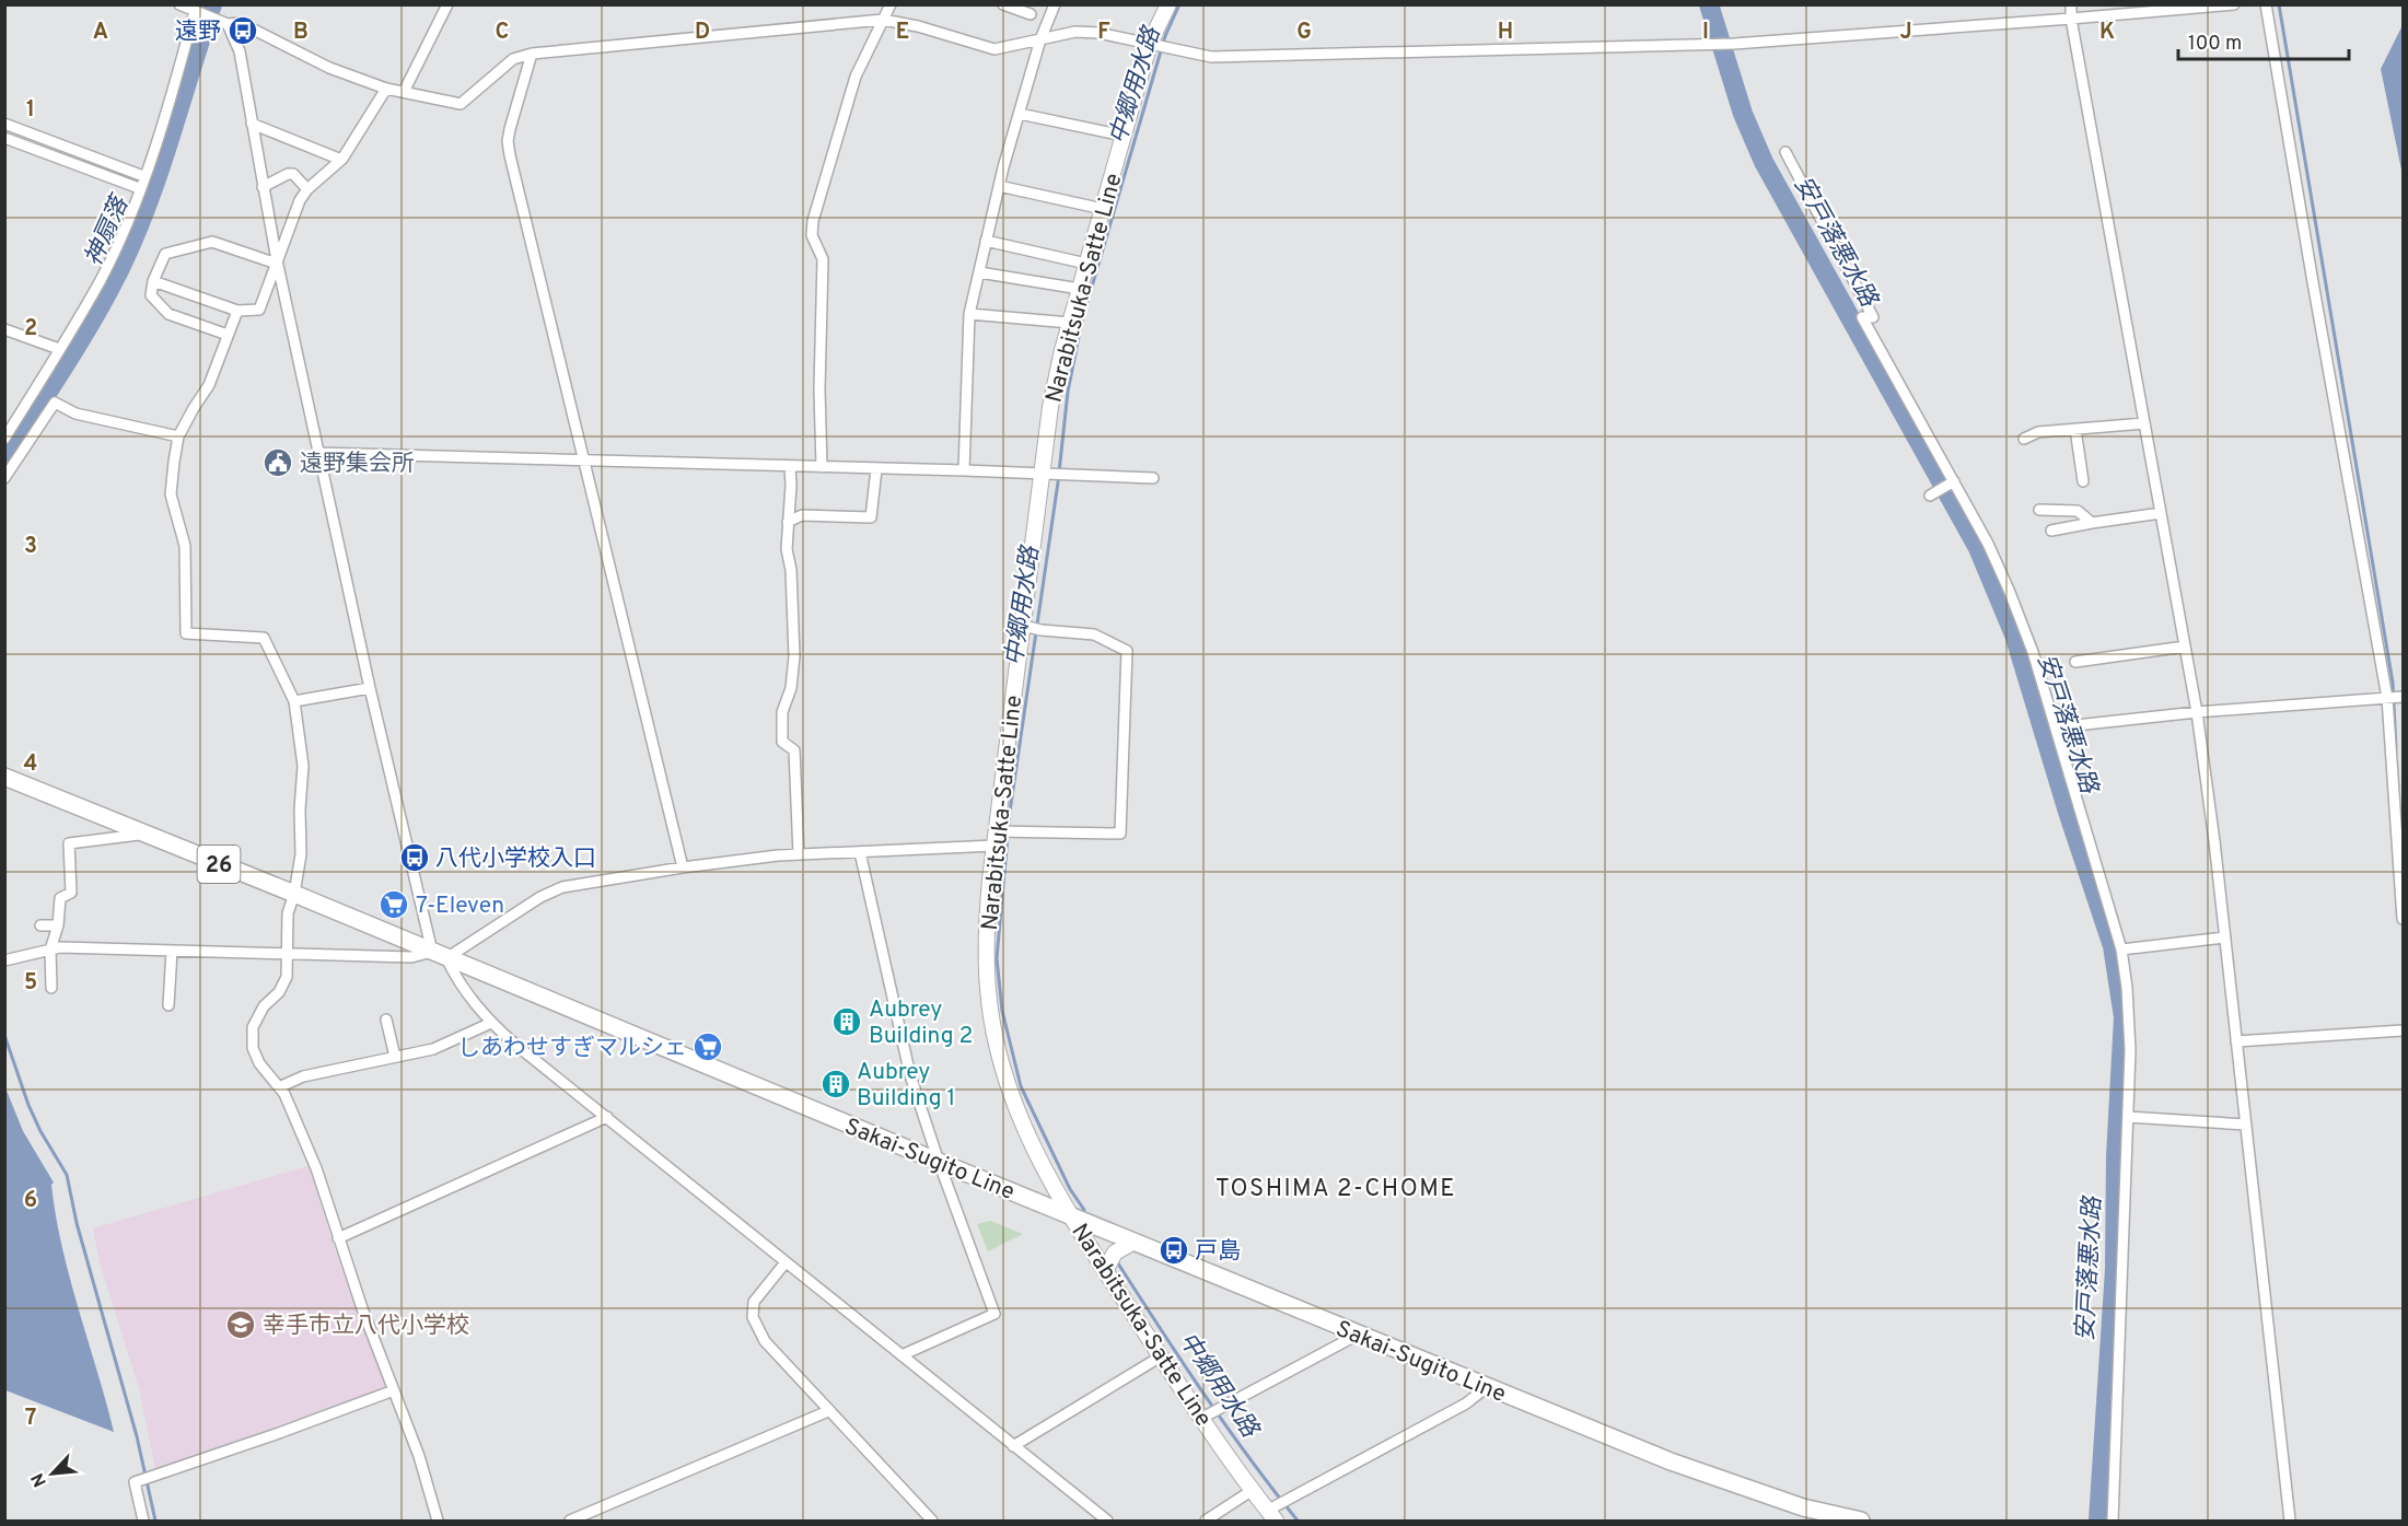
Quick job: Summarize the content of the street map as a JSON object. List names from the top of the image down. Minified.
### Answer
{"streets":{"main road":["Narabitsuka-Satte Line","26","Sakai-Sugito Line"]},"crossings":[["Narabitsuka-Satte Line","Sakai-Sugito Line"]],"districts":["TOSHIMA 2-CHOME"],"water":["中郷用水路","神扇落","安戸落悪水路"],"places":{"bus stop":["遠野","八代小学校入口","戸島"],"public building":["遠野集会所"],"supermarket":["7-Eleven","しあわせすぎマルシェ"],"building":["Aubrey Building 2","Aubrey Building 1"],"school or university":["幸手市立八代小学校"]},"scale_bar":"100 m","north":"bottom left","grid":{"columns":["A","B","C","D","E","F","G","H","I","J","K"],"rows":["1","2","3","4","5","6","7"]}}
